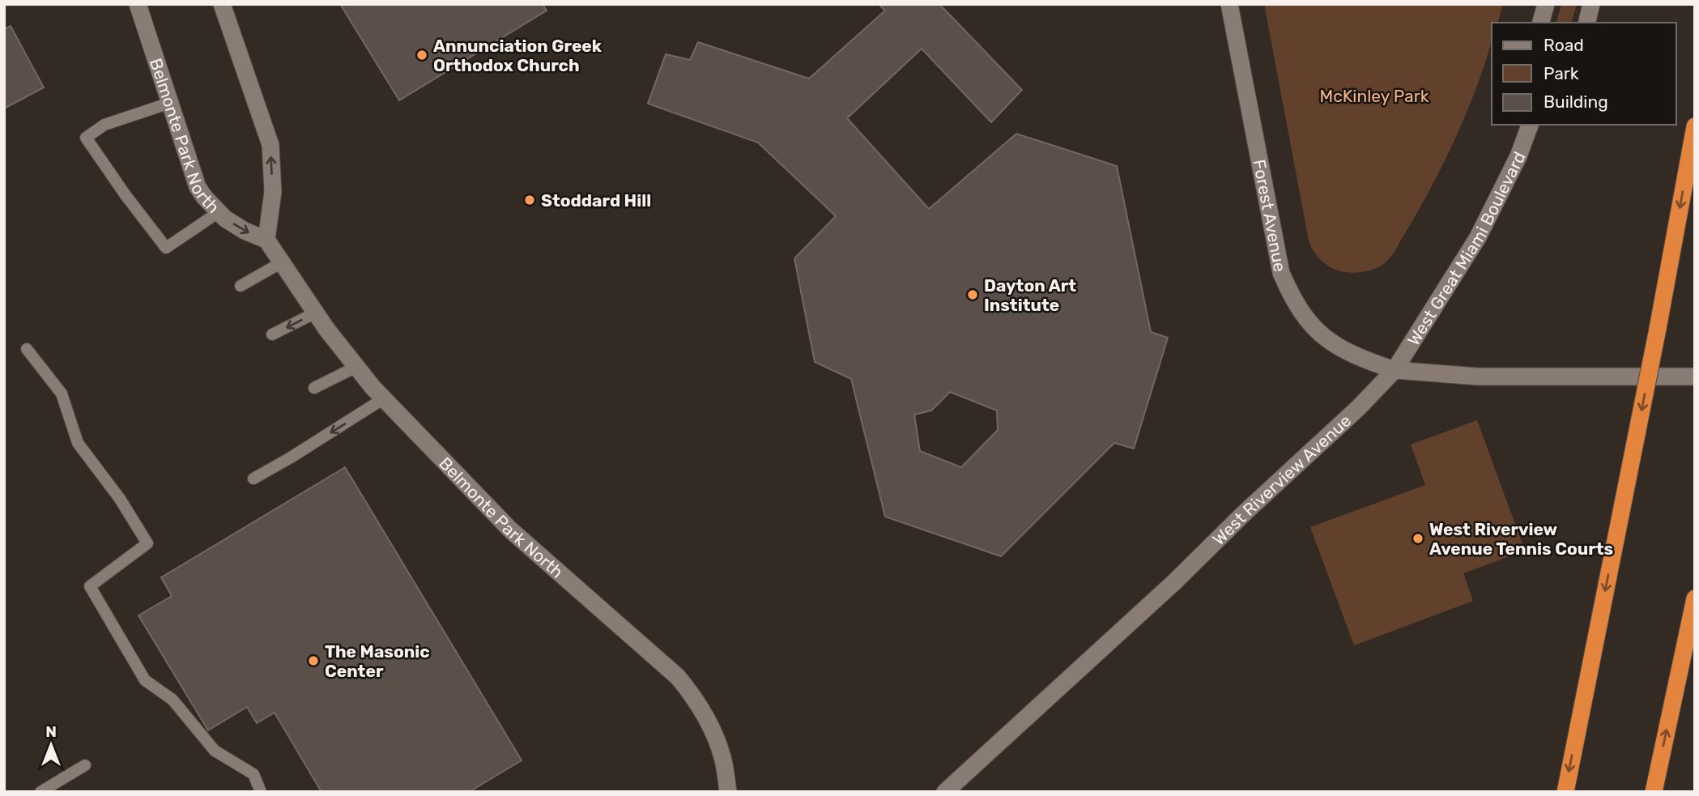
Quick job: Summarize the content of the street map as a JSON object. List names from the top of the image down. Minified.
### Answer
{"streets":{"street":["Belmonte Park North","Forest Avenue","West Great Miami Boulevard","West Riverview Avenue"]},"crossings":[["Forest Avenue","West Great Miami Boulevard"],["Forest Avenue","West Riverview Avenue"],["West Great Miami Boulevard","West Riverview Avenue"]],"parks":["McKinley Park"],"places":["Annunciation Greek Orthodox Church","Stoddard Hill","Dayton Art Institute","West Riverview Avenue Tennis Courts","The Masonic Center"],"legend":["Road","Park","Building"],"north":"top"}
